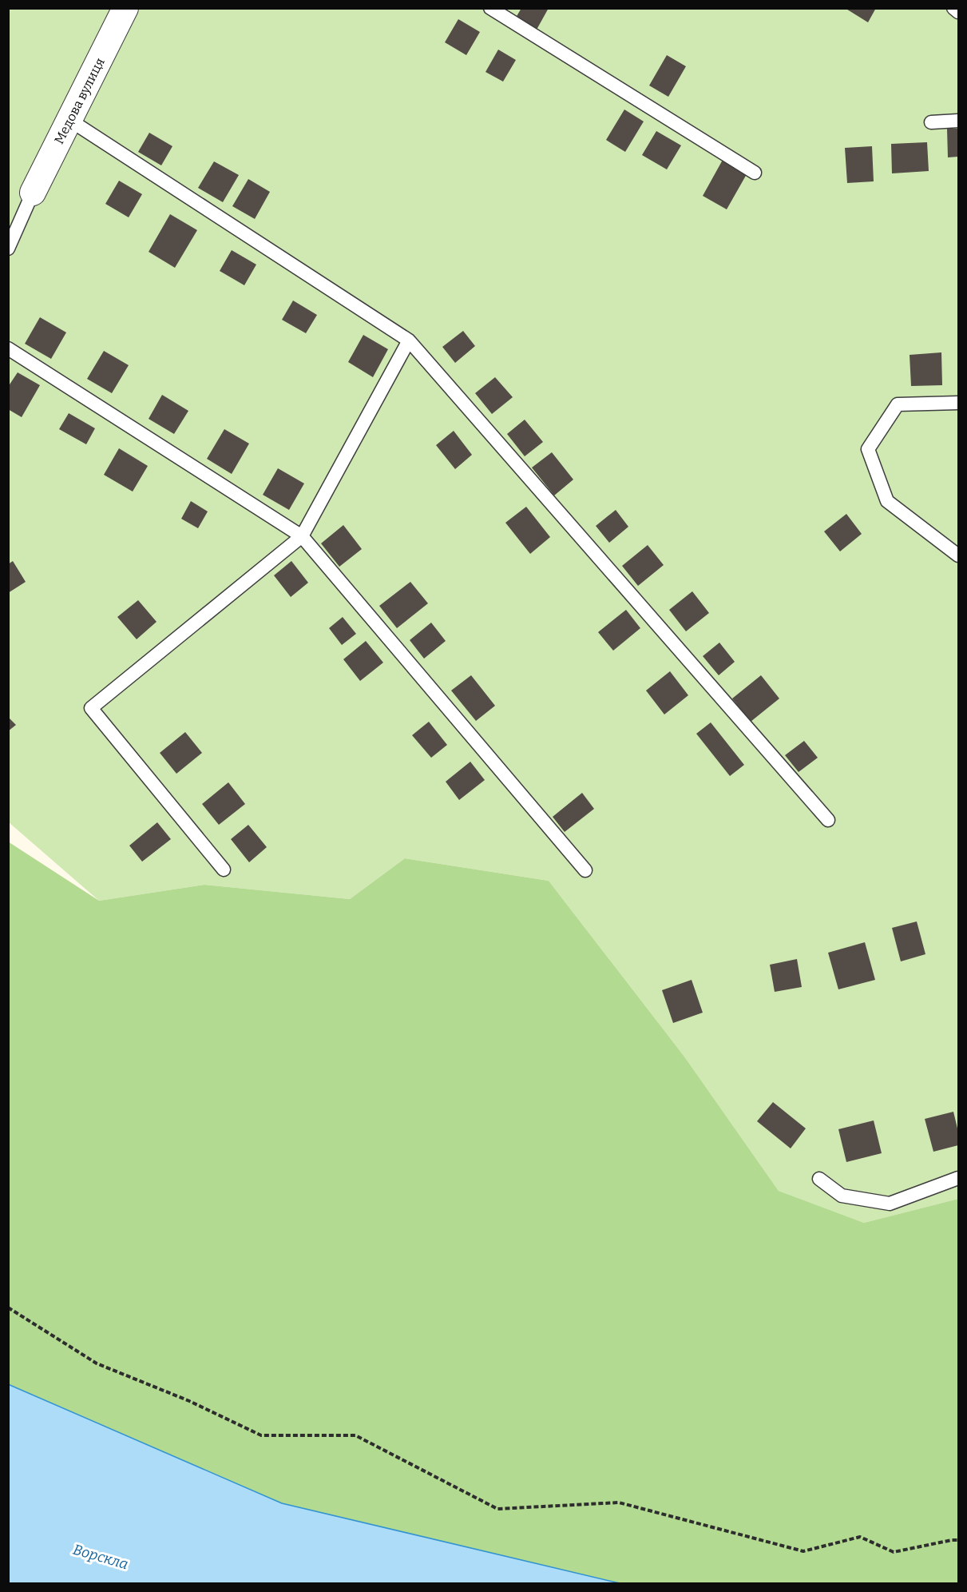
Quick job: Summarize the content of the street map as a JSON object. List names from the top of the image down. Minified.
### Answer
{"streets":{"street":["Медова вулиця"]},"water":["Ворскла"]}
